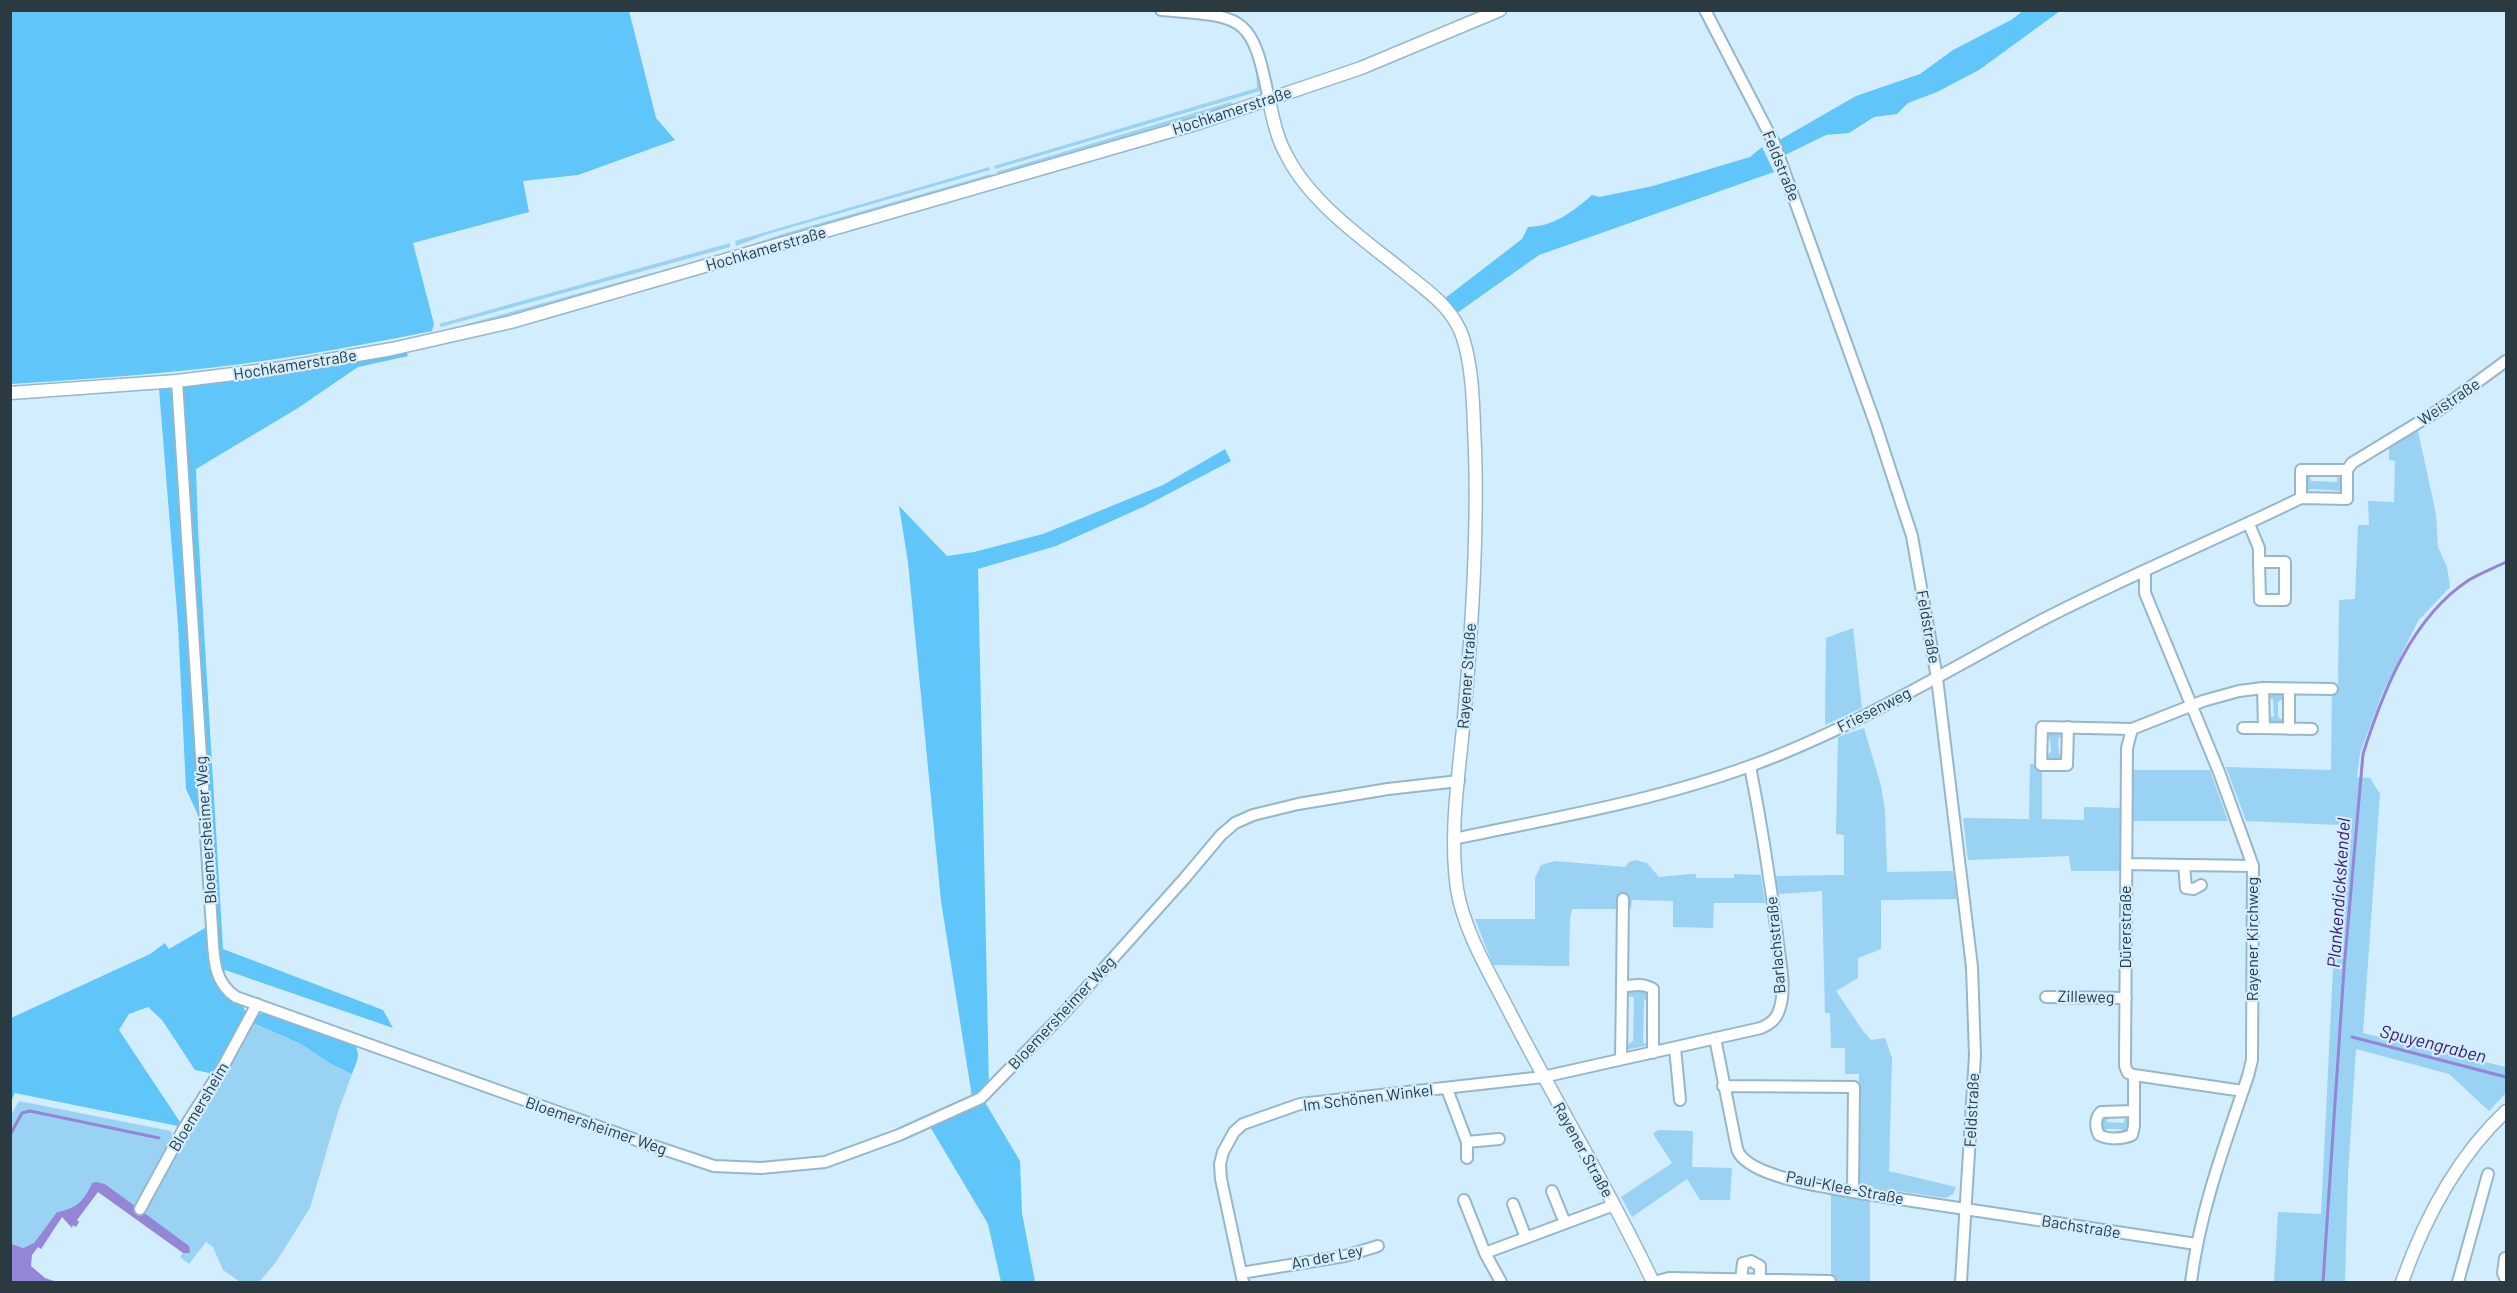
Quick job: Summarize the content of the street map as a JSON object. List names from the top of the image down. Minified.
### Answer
{"streets":{"street":["Hochkamerstraße","Feldstraße","Weistraße","Rayener Straße","Friesenweg","Bloemersheimer Weg","Dürerstraße","Rayener Kirchweg","Barlachstraße","Zilleweg","Im Schönen Winkel","Bloemersheim","Paul-Klee-Straße","Bachstraße","An der Ley"]},"crossings":[["Hochkamerstraße","Rayener Straße"],["Hochkamerstraße","Bloemersheimer Weg"],["Feldstraße","Friesenweg"],["Feldstraße","Paul-Klee-Straße"],["Feldstraße","Bachstraße"],["Weistraße","Friesenweg"],["Rayener Straße","Friesenweg"],["Rayener Straße","Bloemersheimer Weg"],["Rayener Straße","Barlachstraße"],["Rayener Straße","Im Schönen Winkel"],["Friesenweg","Rayener Kirchweg"],["Friesenweg","Barlachstraße"],["Bloemersheimer Weg","Bloemersheim"],["Dürerstraße","Zilleweg"],["Rayener Kirchweg","Bachstraße"],["Barlachstraße","Im Schönen Winkel"],["Barlachstraße","Paul-Klee-Straße"],["Im Schönen Winkel","An der Ley"],["Paul-Klee-Straße","Bachstraße"]],"water":["Plankendickskendel","Spuyengraben"]}
